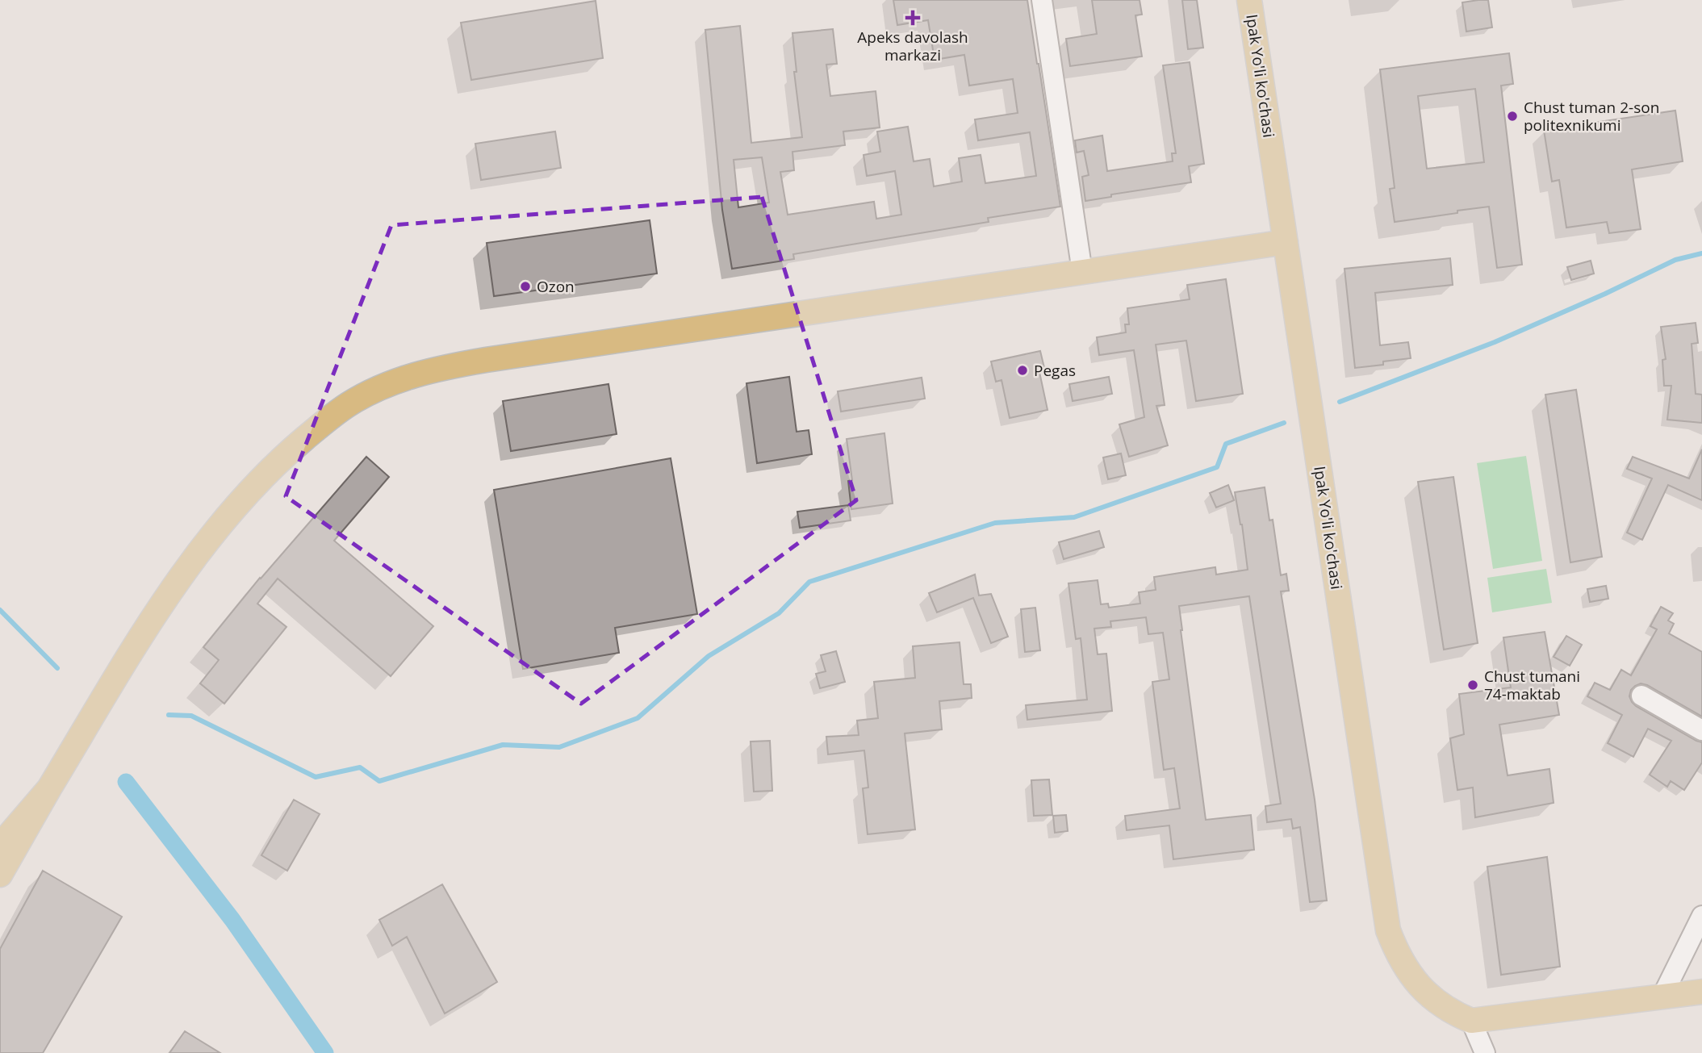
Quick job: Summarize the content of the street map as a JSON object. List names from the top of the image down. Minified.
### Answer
{"streets":{"main road":["Ipak Yo'li ko'chasi"]},"places":{"health":["Apeks davolash markazi"],"other":["Chust tuman 2-son politexnikumi","Ozon","Pegas","Chust tumani 74-maktab"]}}
